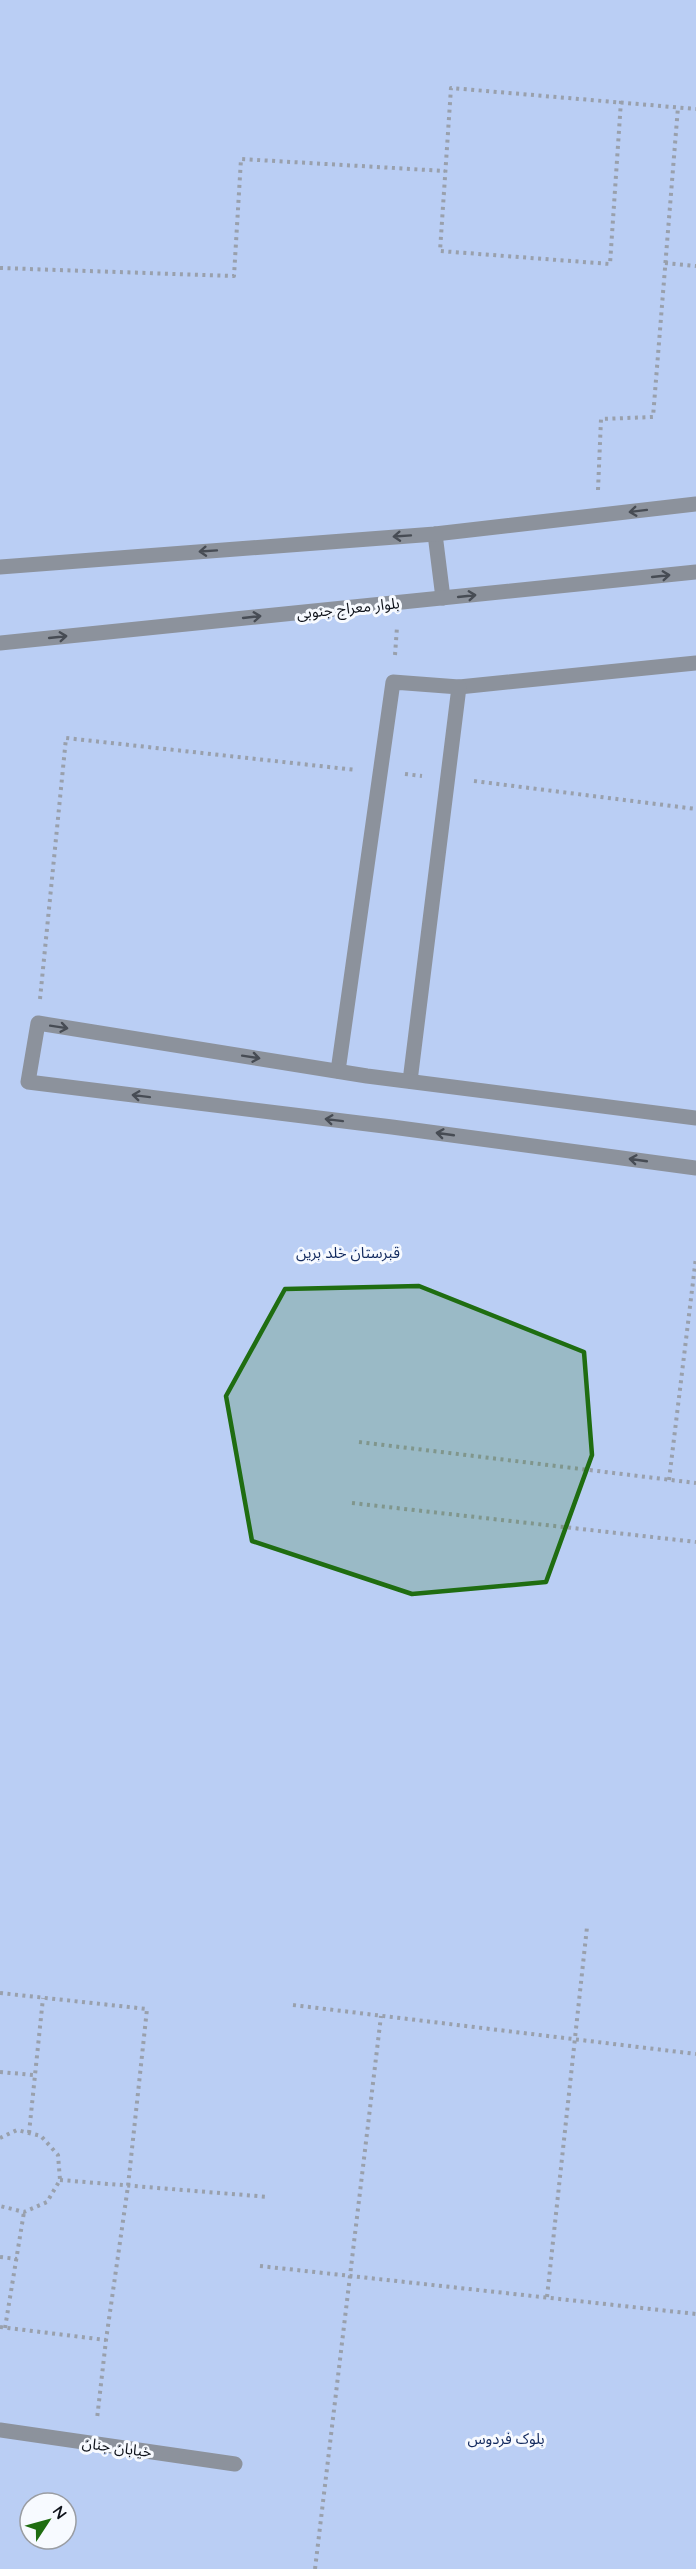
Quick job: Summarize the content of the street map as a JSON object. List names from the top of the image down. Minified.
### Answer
{"streets":{"lane":["بلوار معراج جنوبی","خیابان جنان"]},"parks":["قبرستان خلد برین","بلوک فردوس"],"north":"top right"}
